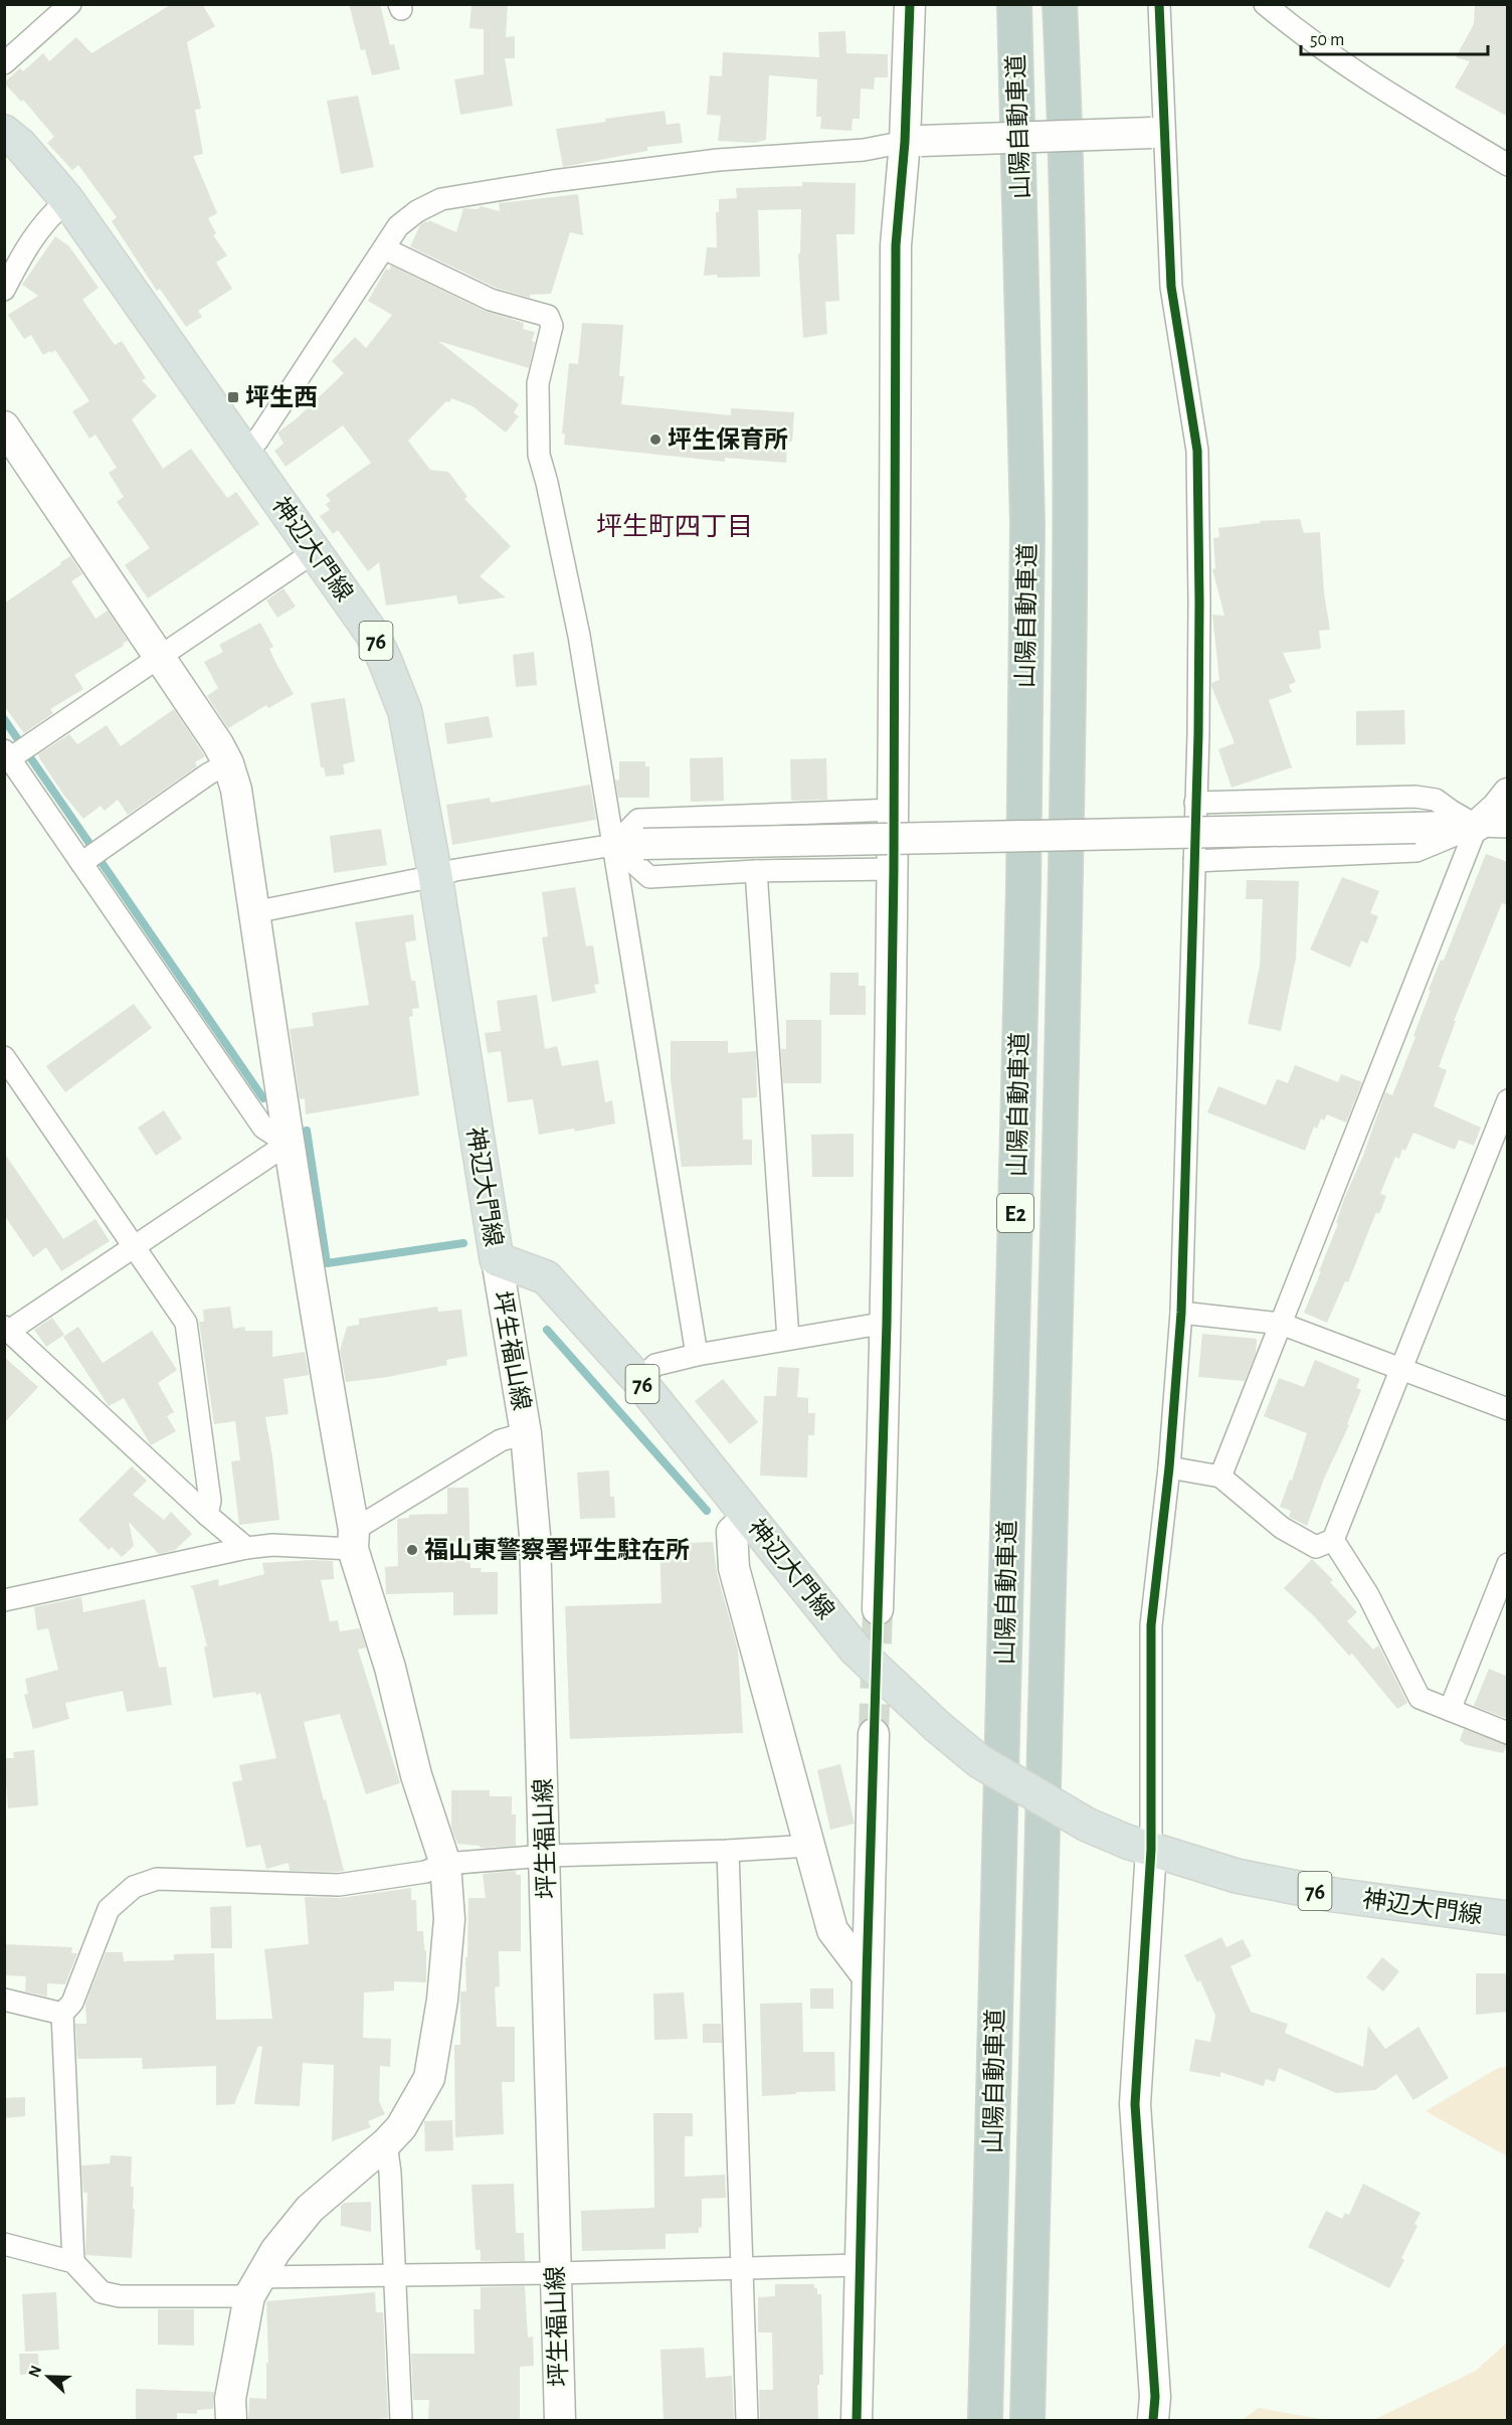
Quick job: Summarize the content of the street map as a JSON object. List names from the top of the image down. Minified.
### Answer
{"streets":{"highway":["山陽自動車道","E2"],"main road":["神辺大門線","76"],"street":["坪生福山線"]},"crossings":[["神辺大門線","坪生福山線"]],"districts":["坪生町四丁目"],"places":{"transit":["坪生西"],"other":["坪生保育所","福山東警察署坪生駐在所"]},"scale_bar":"50 m","north":"left"}
